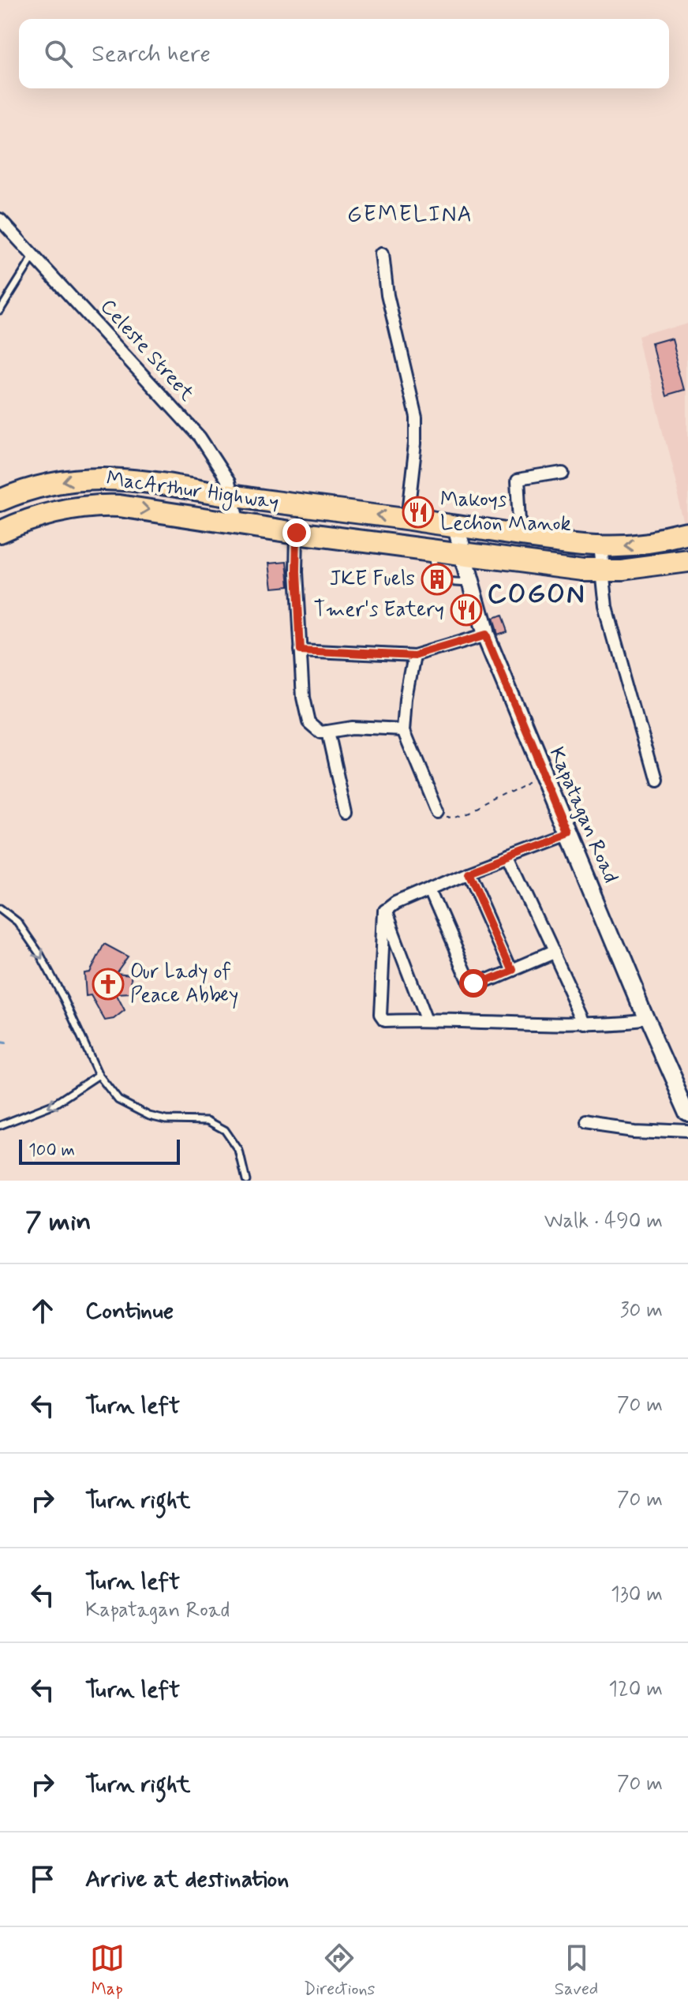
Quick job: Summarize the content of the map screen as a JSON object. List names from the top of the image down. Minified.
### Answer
{"streets":{"highway":["MacArthur Highway"],"main road":["Kapatagan Road"],"street":["Celeste Street"]},"crossings":[["Celeste Street","MacArthur Highway"],["MacArthur Highway","Kapatagan Road"]],"districts":["GEMELINA","COGON"],"places":{"restaurant":["Makoys Lechon Manok","Tmer's Eatery"],"building":["JKE Fuels"],"church":["Our Lady of Peace Abbey"]},"scale_bar":"100 m","page":{"search":"Search here","scale":"100 m","heading":["7 min","Walk · 490 m"],"list":[["Continue","30 m"],["Turn left","70 m"],["Turn right","70 m"],["Turn left","Kapatagan Road","130 m"],["Turn left","120 m"],["Turn right","70 m"],"Arrive at destination"],"nav":["Map","Directions","Saved"]}}
